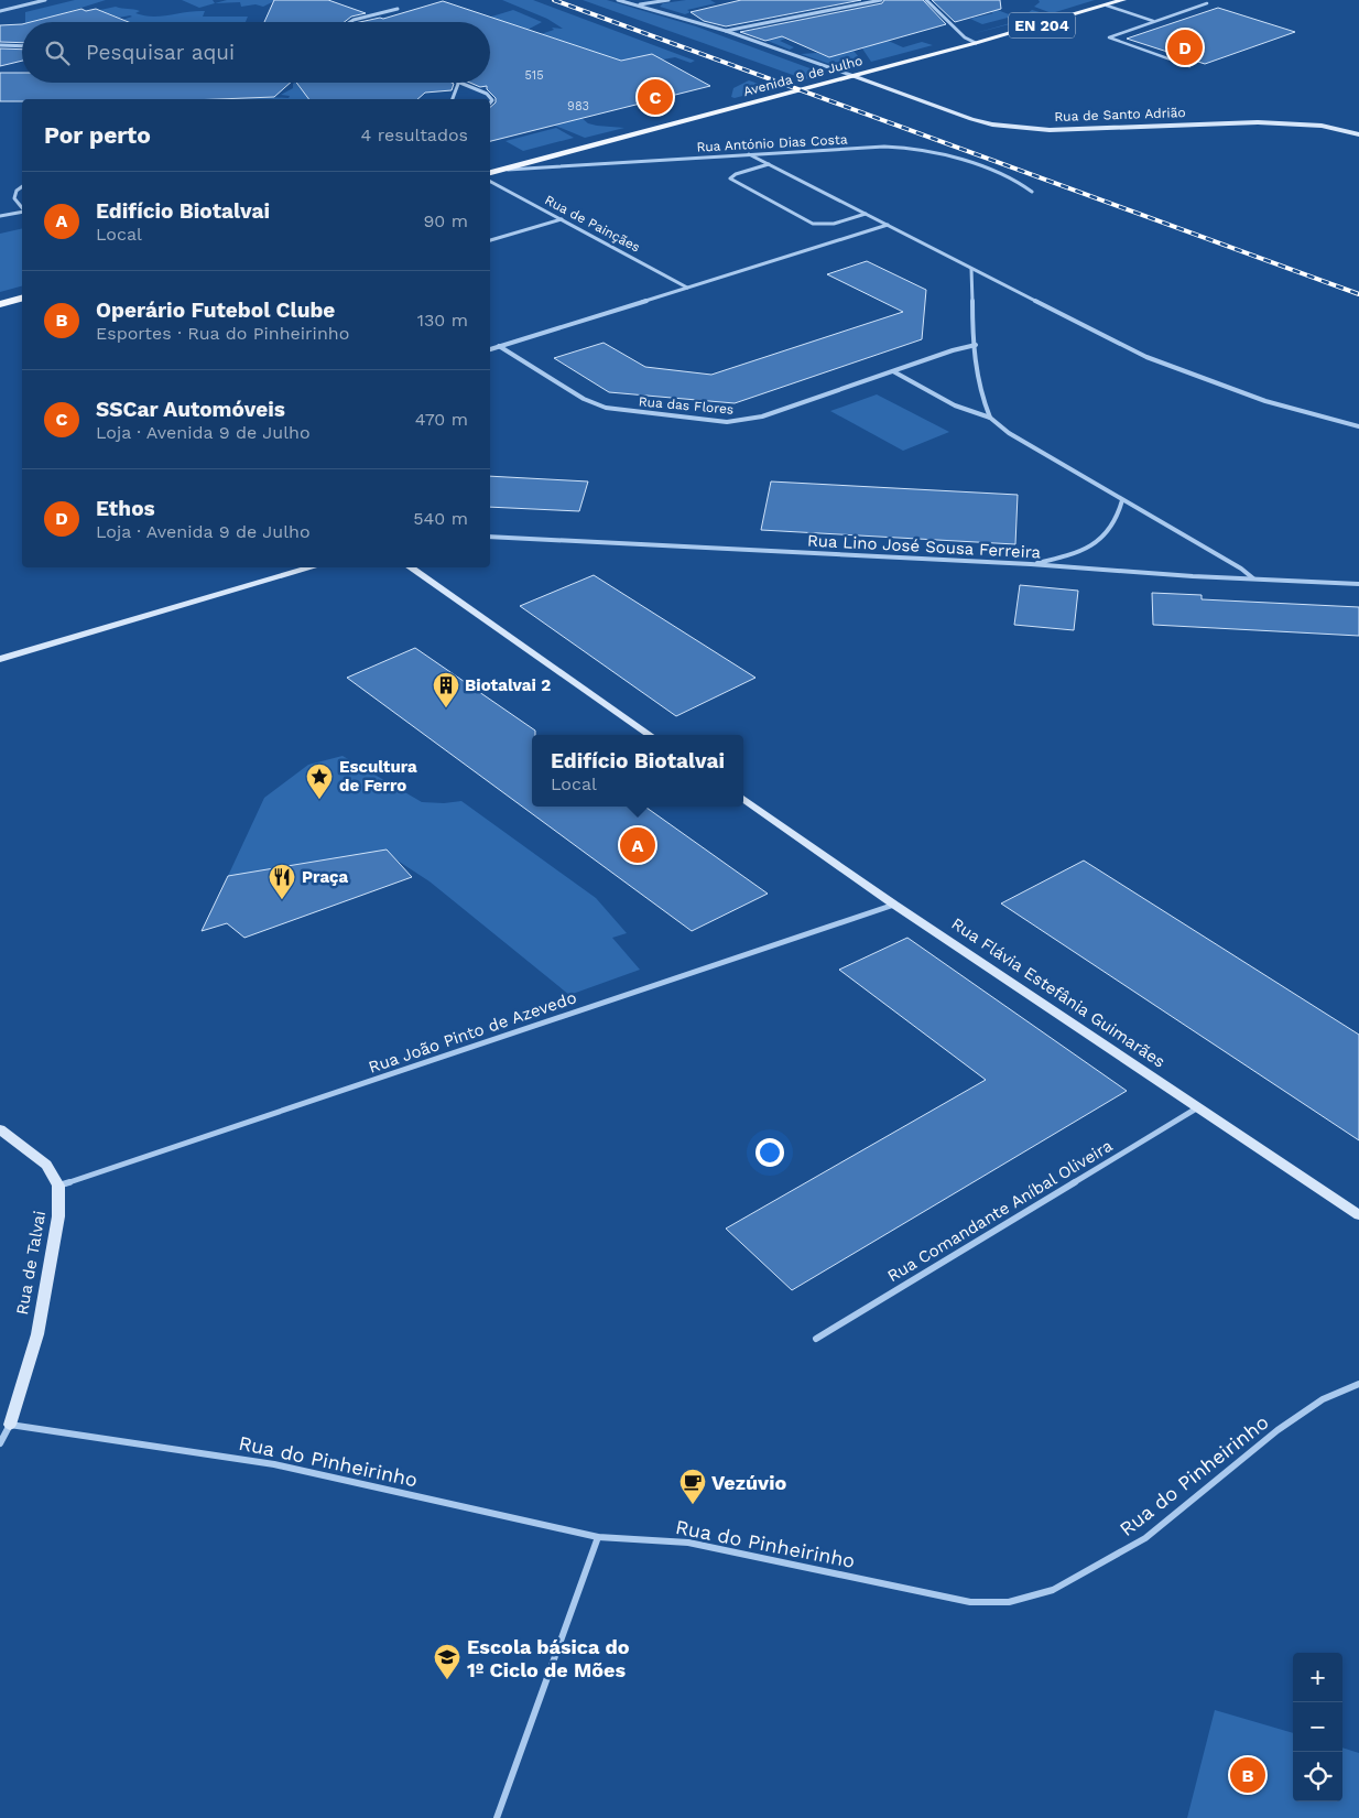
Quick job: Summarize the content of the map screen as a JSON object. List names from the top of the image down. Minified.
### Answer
{"streets":{"main road":["EN 204","Avenida 9 de Julho"],"street":["Rua de Santo Adrião","Rua António Dias Costa","Rua de Painçães","Rua das Flores","Rua Lino José Sousa Ferreira","Rua Flávia Estefânia Guimarães","Rua João Pinto de Azevedo","Rua Comandante Aníbal Oliveira","Rua de Talvai","Rua do Pinheirinho"]},"crossings":[["Avenida 9 de Julho","Rua de Santo Adrião"],["Avenida 9 de Julho","Rua António Dias Costa"],["Rua Flávia Estefânia Guimarães","Rua João Pinto de Azevedo"],["Rua Flávia Estefânia Guimarães","Rua Comandante Aníbal Oliveira"],["Rua João Pinto de Azevedo","Rua de Talvai"],["Rua de Talvai","Rua do Pinheirinho"]],"places":{"building":["Biotalvai 2"],"place":["Escultura de Ferro"],"restaurant":["Praça"],"cafe":["Vezúvio"],"school or university":["Escola básica do 1º Ciclo de Mões"]},"house_numbers":["515","983"],"page":{"search":"Pesquisar aqui","pins":["D","C","A","B"],"heading":["Por perto","4 resultados"],"list":[{"mark":"A","name":"Edifício Biotalvai","note":"Local","value":"90 m"},{"mark":"B","name":"Operário Futebol Clube","note":"Esportes · Rua do Pinheirinho","value":"130 m"},{"mark":"C","name":"SSCar Automóveis","note":"Loja · Avenida 9 de Julho","value":"470 m"},{"mark":"D","name":"Ethos","note":"Loja · Avenida 9 de Julho","value":"540 m"}],"popup":["Edifício Biotalvai","Local"],"map_buttons":["+","−"]}}
